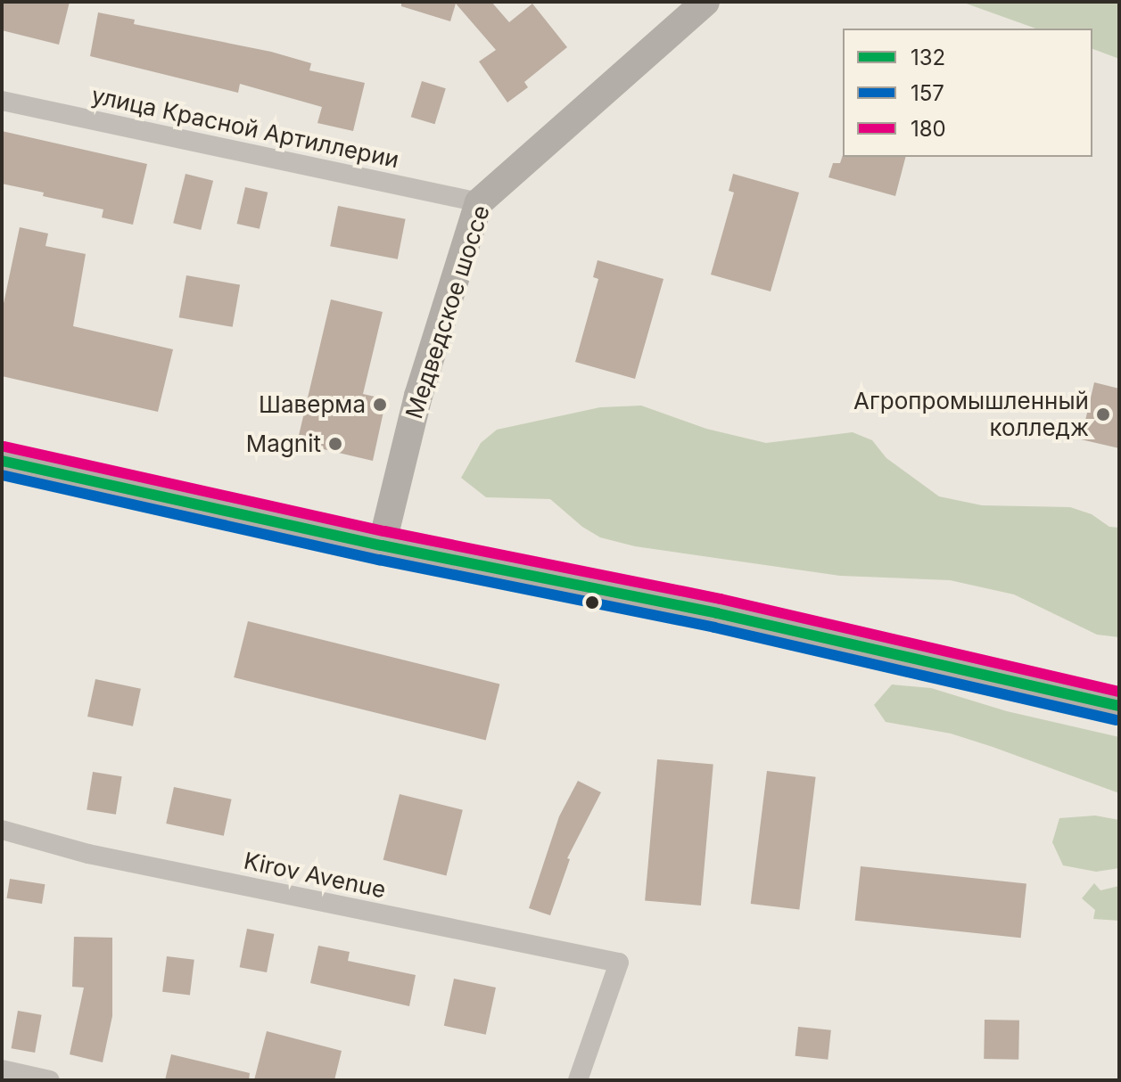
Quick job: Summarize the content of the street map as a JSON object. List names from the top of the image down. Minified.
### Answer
{"streets":{"main road":["Медведское шоссе"],"street":["улица Красной Артиллерии","Kirov Avenue"]},"crossings":[["улица Красной Артиллерии","Медведское шоссе"]],"places":["Шаверма","Агропромышленный колледж","Magnit"],"lines":["transit line 180","transit line 132","transit line 157"],"legend":["132","157","180"]}
